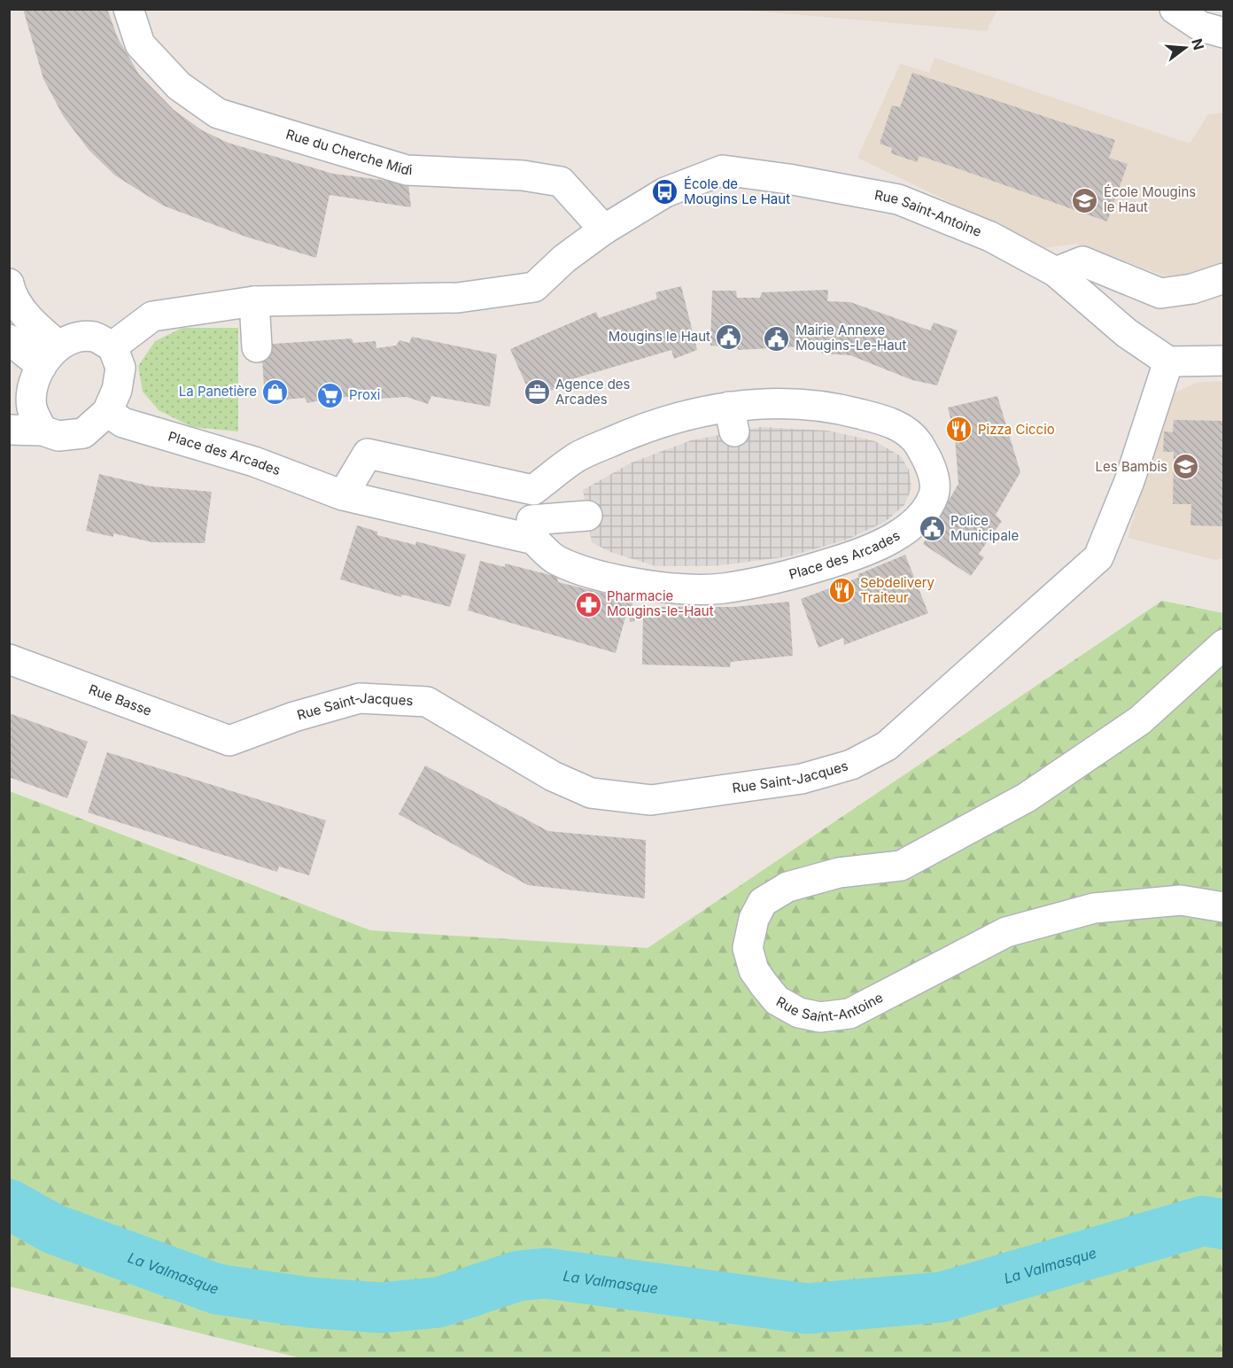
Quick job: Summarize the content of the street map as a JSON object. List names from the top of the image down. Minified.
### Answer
{"streets":{"street":["Rue du Cherche Midi","Rue Saint-Antoine","Place des Arcades","Rue Basse","Rue Saint-Jacques"]},"crossings":[["Rue du Cherche Midi","Rue Saint-Antoine"],["Rue Saint-Antoine","Rue Saint-Jacques"],["Rue Basse","Rue Saint-Jacques"]],"water":["La Valmasque"],"places":{"bus stop":["École de Mougins Le Haut"],"school or university":["École Mougins le Haut","Les Bambis"],"public building":["Mougins le Haut","Mairie Annexe Mougins-Le-Haut","Police Municipale"],"shop":["La Panetière"],"office":["Agence des Arcades"],"supermarket":["Proxi"],"restaurant":["Pizza Ciccio","Sebdelivery Traiteur"],"pharmacy":["Pharmacie Mougins-le-Haut"]},"north":"right"}
